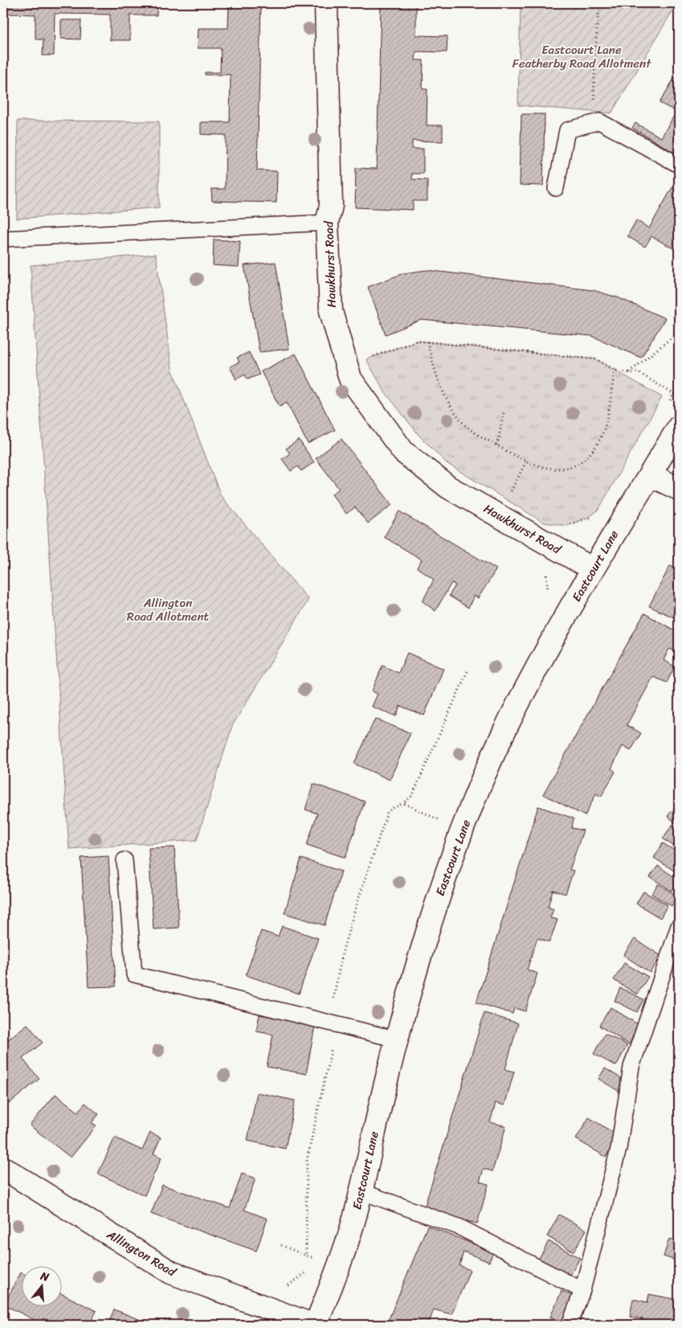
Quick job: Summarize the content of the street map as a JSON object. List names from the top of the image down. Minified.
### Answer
{"streets":{"street":["Hawkhurst Road","Eastcourt Lane","Allington Road"]},"crossings":[["Hawkhurst Road","Eastcourt Lane"],["Eastcourt Lane","Allington Road"]],"parks":["Eastcourt Lane Featherby Road Allotment","Allington Road Allotment"],"north":"top"}
